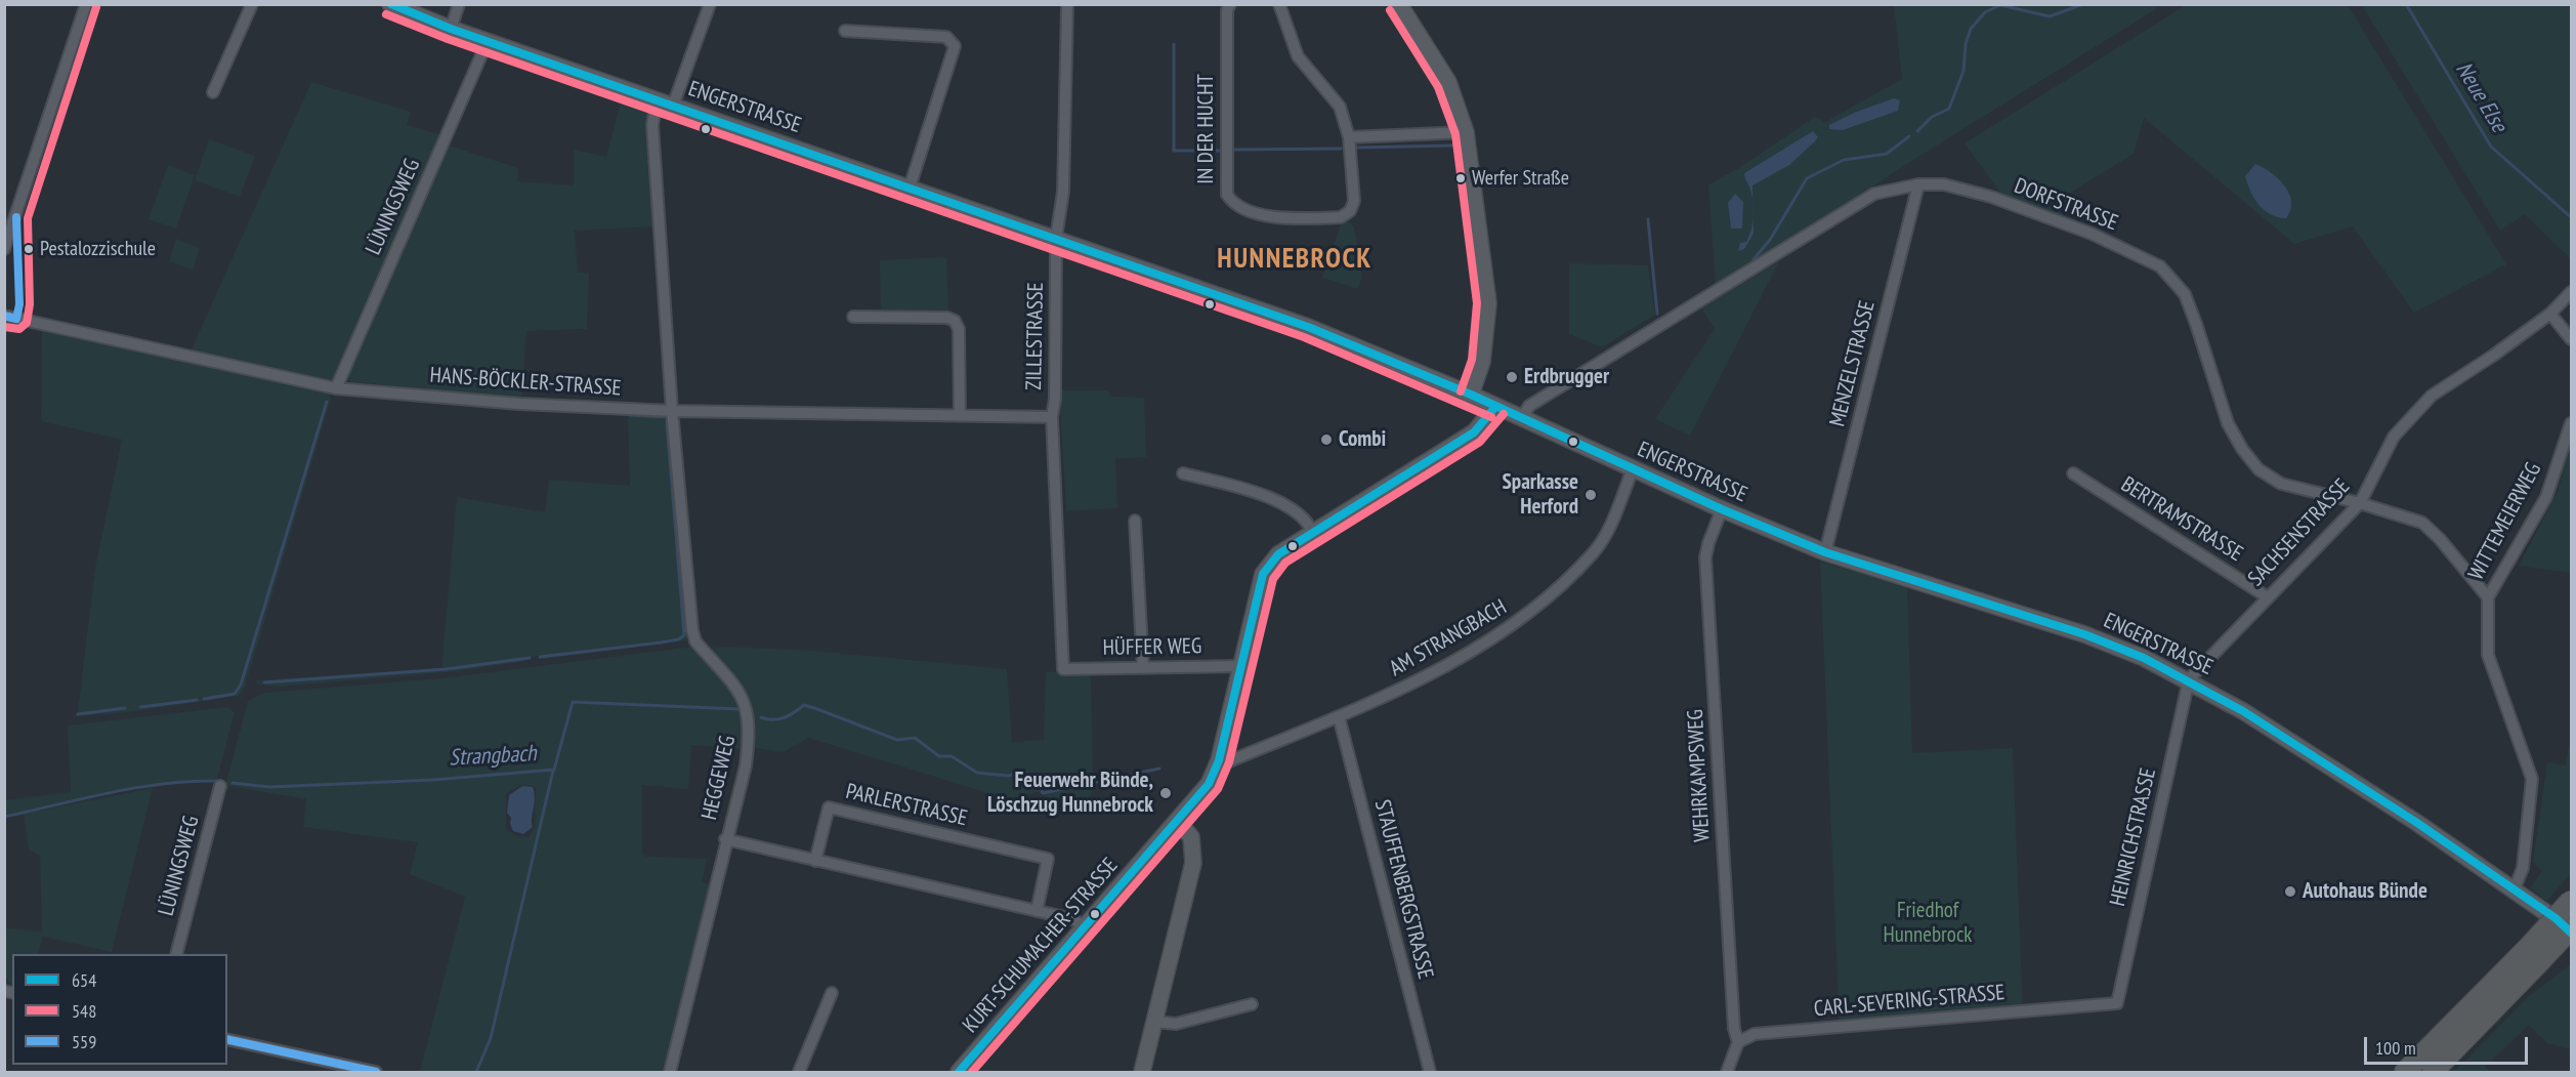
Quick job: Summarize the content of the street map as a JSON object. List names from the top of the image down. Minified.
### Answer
{"streets":{"main road":["ENGERSTRASSE","KURT-SCHUMACHER-STRASSE"],"street":["IN DER HUCHT","DORFSTRASSE","LÜNINGSWEG","ZILLESTRASSE","MENZELSTRASSE","HANS-BÖCKLER-STRASSE","BERTRAMSTRASSE","WITTEMEIERWEG","SACHSENSTRASSE","AM STRANGBACH","HÜFFER WEG","WEHRKAMPSWEG","HEGGEWEG","PARLERSTRASSE","HEINRICHSTRASSE","STAUFFENBERGSTRASSE","CARL-SEVERING-STRASSE"]},"crossings":[["ENGERSTRASSE","DORFSTRASSE"],["ENGERSTRASSE","LÜNINGSWEG"],["ENGERSTRASSE","ZILLESTRASSE"],["ENGERSTRASSE","MENZELSTRASSE"],["ENGERSTRASSE","WITTEMEIERWEG"],["ENGERSTRASSE","SACHSENSTRASSE"],["ENGERSTRASSE","AM STRANGBACH"],["ENGERSTRASSE","WEHRKAMPSWEG"],["ENGERSTRASSE","HEGGEWEG"],["ENGERSTRASSE","HEINRICHSTRASSE"],["ENGERSTRASSE","KURT-SCHUMACHER-STRASSE"],["DORFSTRASSE","MENZELSTRASSE"],["DORFSTRASSE","WITTEMEIERWEG"],["DORFSTRASSE","SACHSENSTRASSE"],["LÜNINGSWEG","HANS-BÖCKLER-STRASSE"],["ZILLESTRASSE","HANS-BÖCKLER-STRASSE"],["ZILLESTRASSE","HÜFFER WEG"],["HANS-BÖCKLER-STRASSE","HEGGEWEG"],["BERTRAMSTRASSE","SACHSENSTRASSE"],["SACHSENSTRASSE","HEINRICHSTRASSE"],["AM STRANGBACH","STAUFFENBERGSTRASSE"],["AM STRANGBACH","KURT-SCHUMACHER-STRASSE"],["HÜFFER WEG","KURT-SCHUMACHER-STRASSE"],["WEHRKAMPSWEG","CARL-SEVERING-STRASSE"],["HEINRICHSTRASSE","CARL-SEVERING-STRASSE"]],"districts":["HUNNEBROCK"],"water":["Neue Else","Strangbach"],"parks":["Friedhof Hunnebrock"],"places":["Werfer Straße","Pestalozzischule","Erdbrugger","Combi","Sparkasse Herford","Feuerwehr Bünde, Löschzug Hunnebrock","Autohaus Bünde"],"lines":["transit line 654","transit line 548","transit line 559"],"legend":["654","548","559"],"scale_bar":"100 m"}
